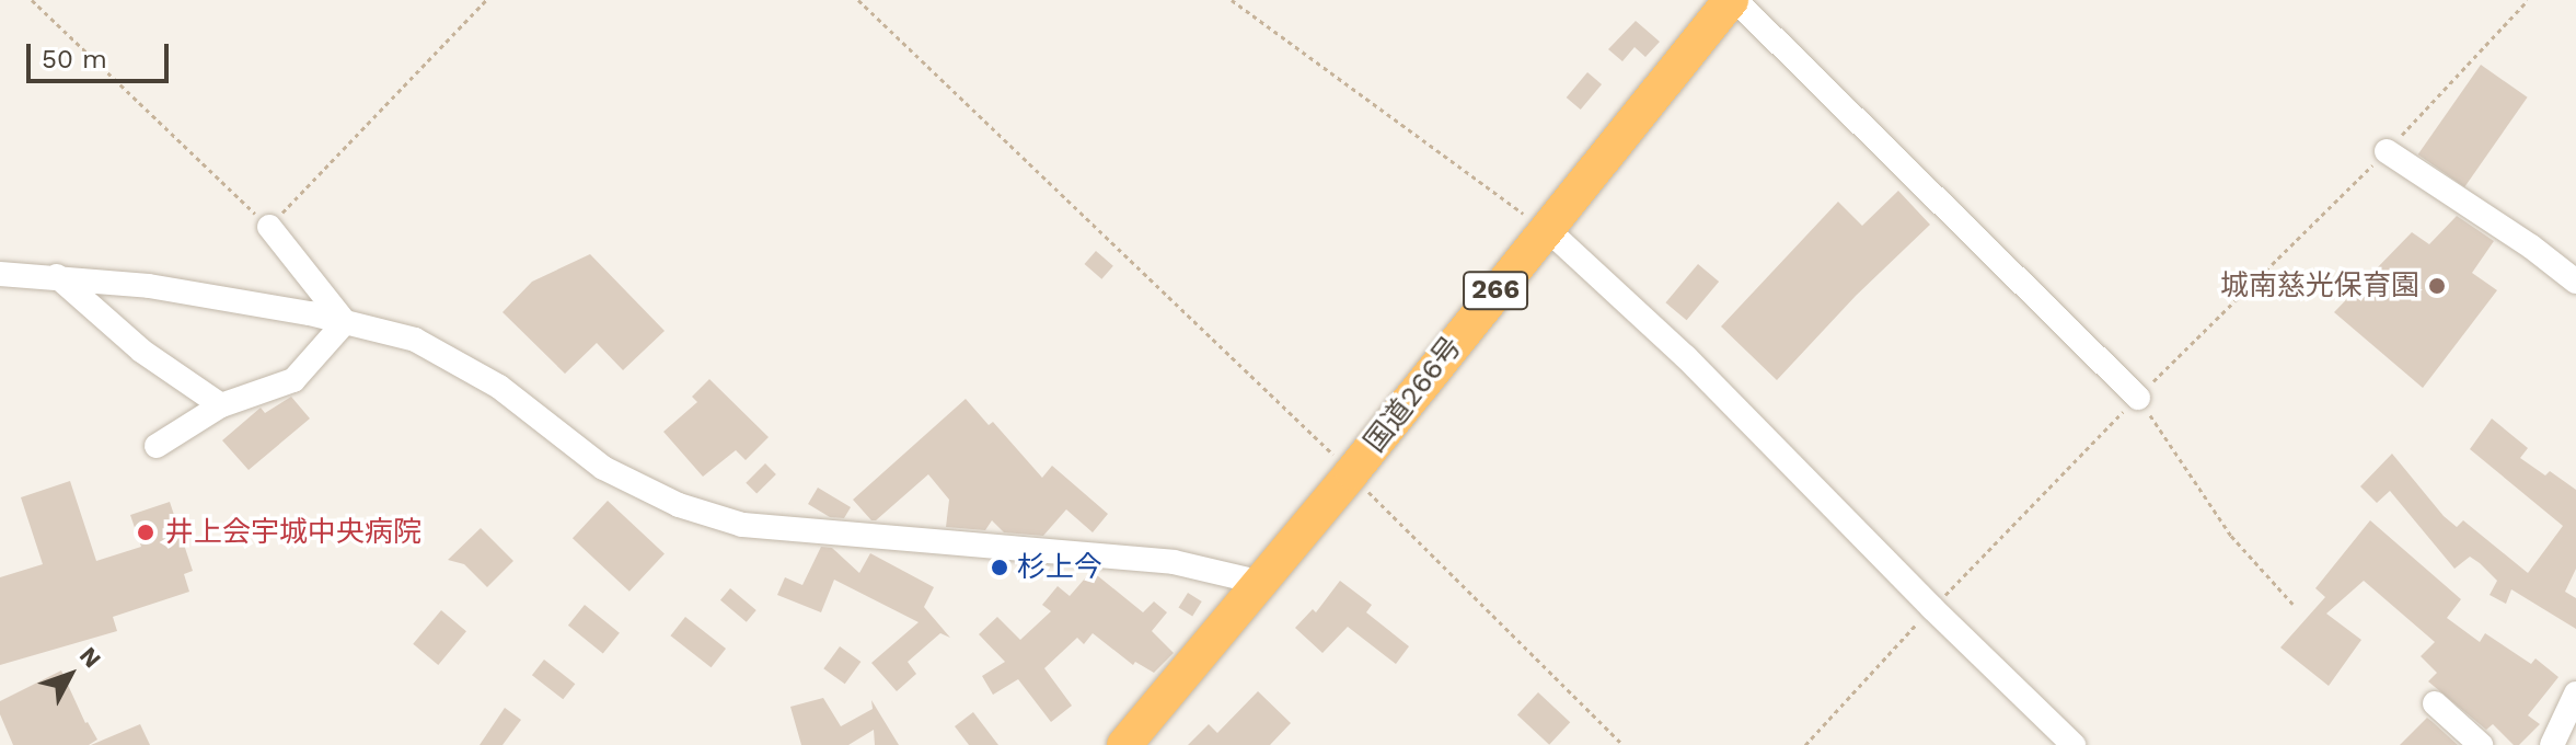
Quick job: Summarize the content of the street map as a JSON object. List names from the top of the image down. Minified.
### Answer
{"streets":{"highway":["266","国道266号"]},"places":["城南慈光保育園","井上会宇城中央病院","杉上今"],"scale_bar":"50 m","north":"top right"}
